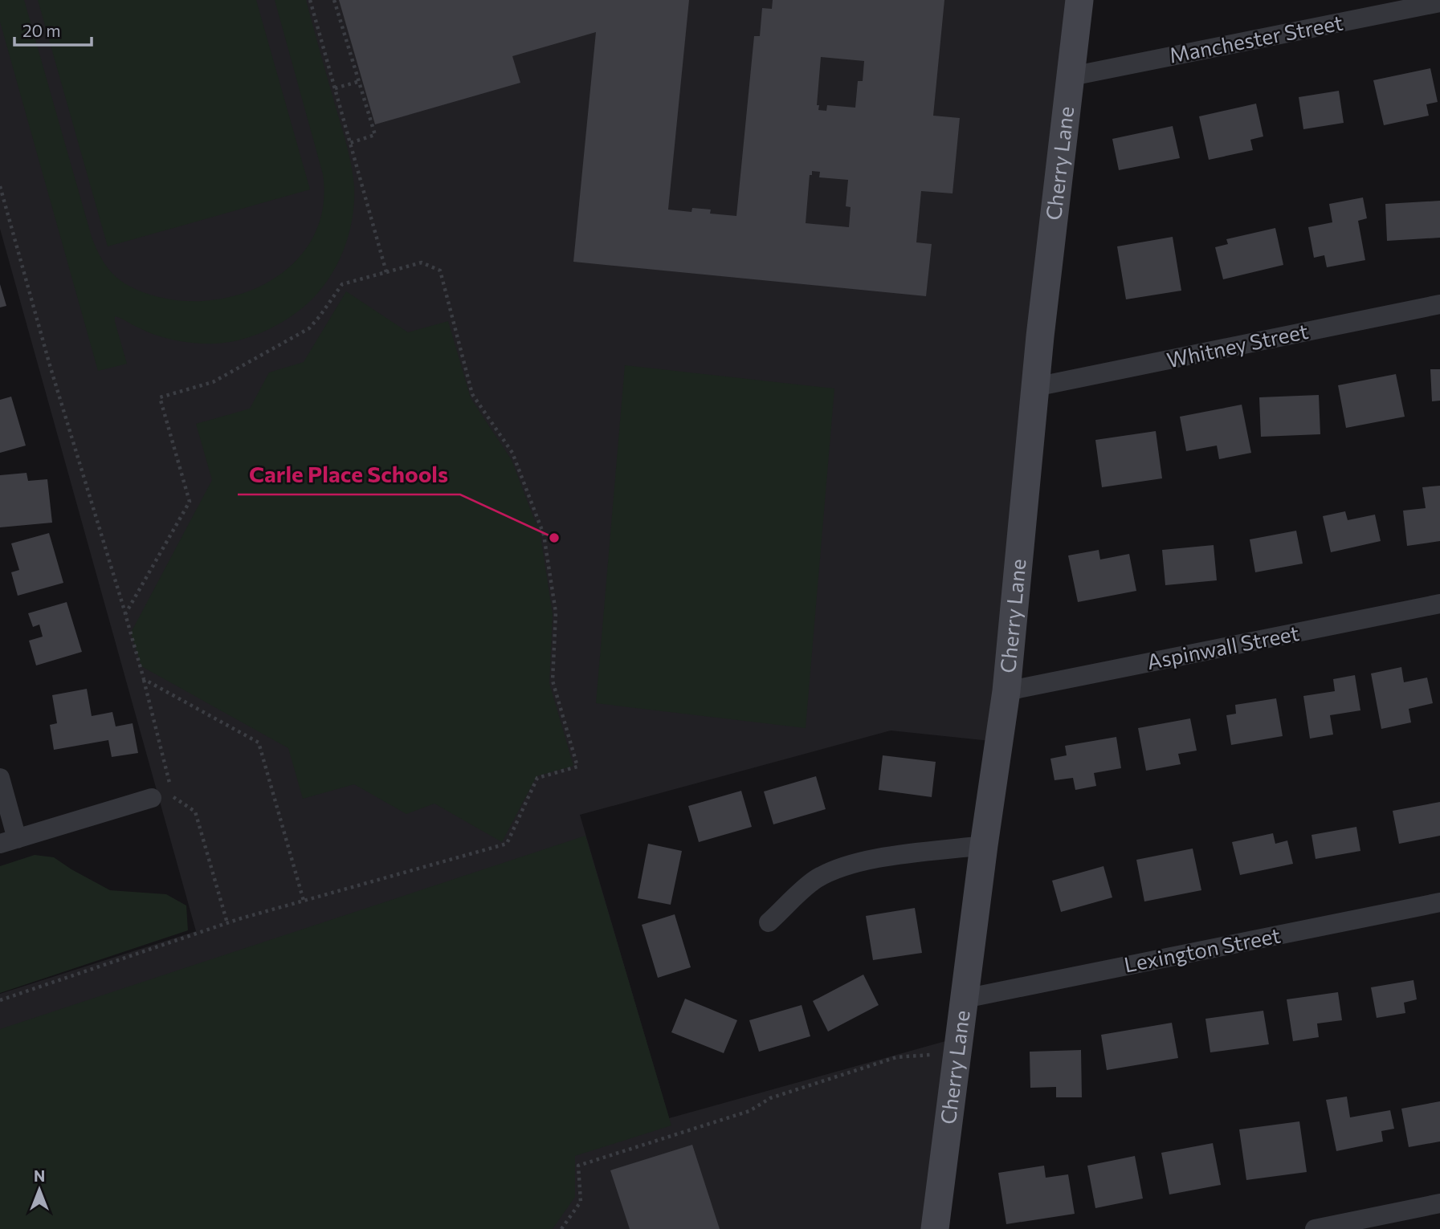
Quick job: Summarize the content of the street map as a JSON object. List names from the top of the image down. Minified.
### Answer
{"streets":{"street":["Manchester Street","Cherry Lane","Whitney Street","Aspinwall Street","Lexington Street"]},"crossings":[["Manchester Street","Cherry Lane"],["Cherry Lane","Whitney Street"],["Cherry Lane","Aspinwall Street"],["Cherry Lane","Lexington Street"]],"places":["Carle Place Schools"],"scale_bar":"20 m","north":"top"}
